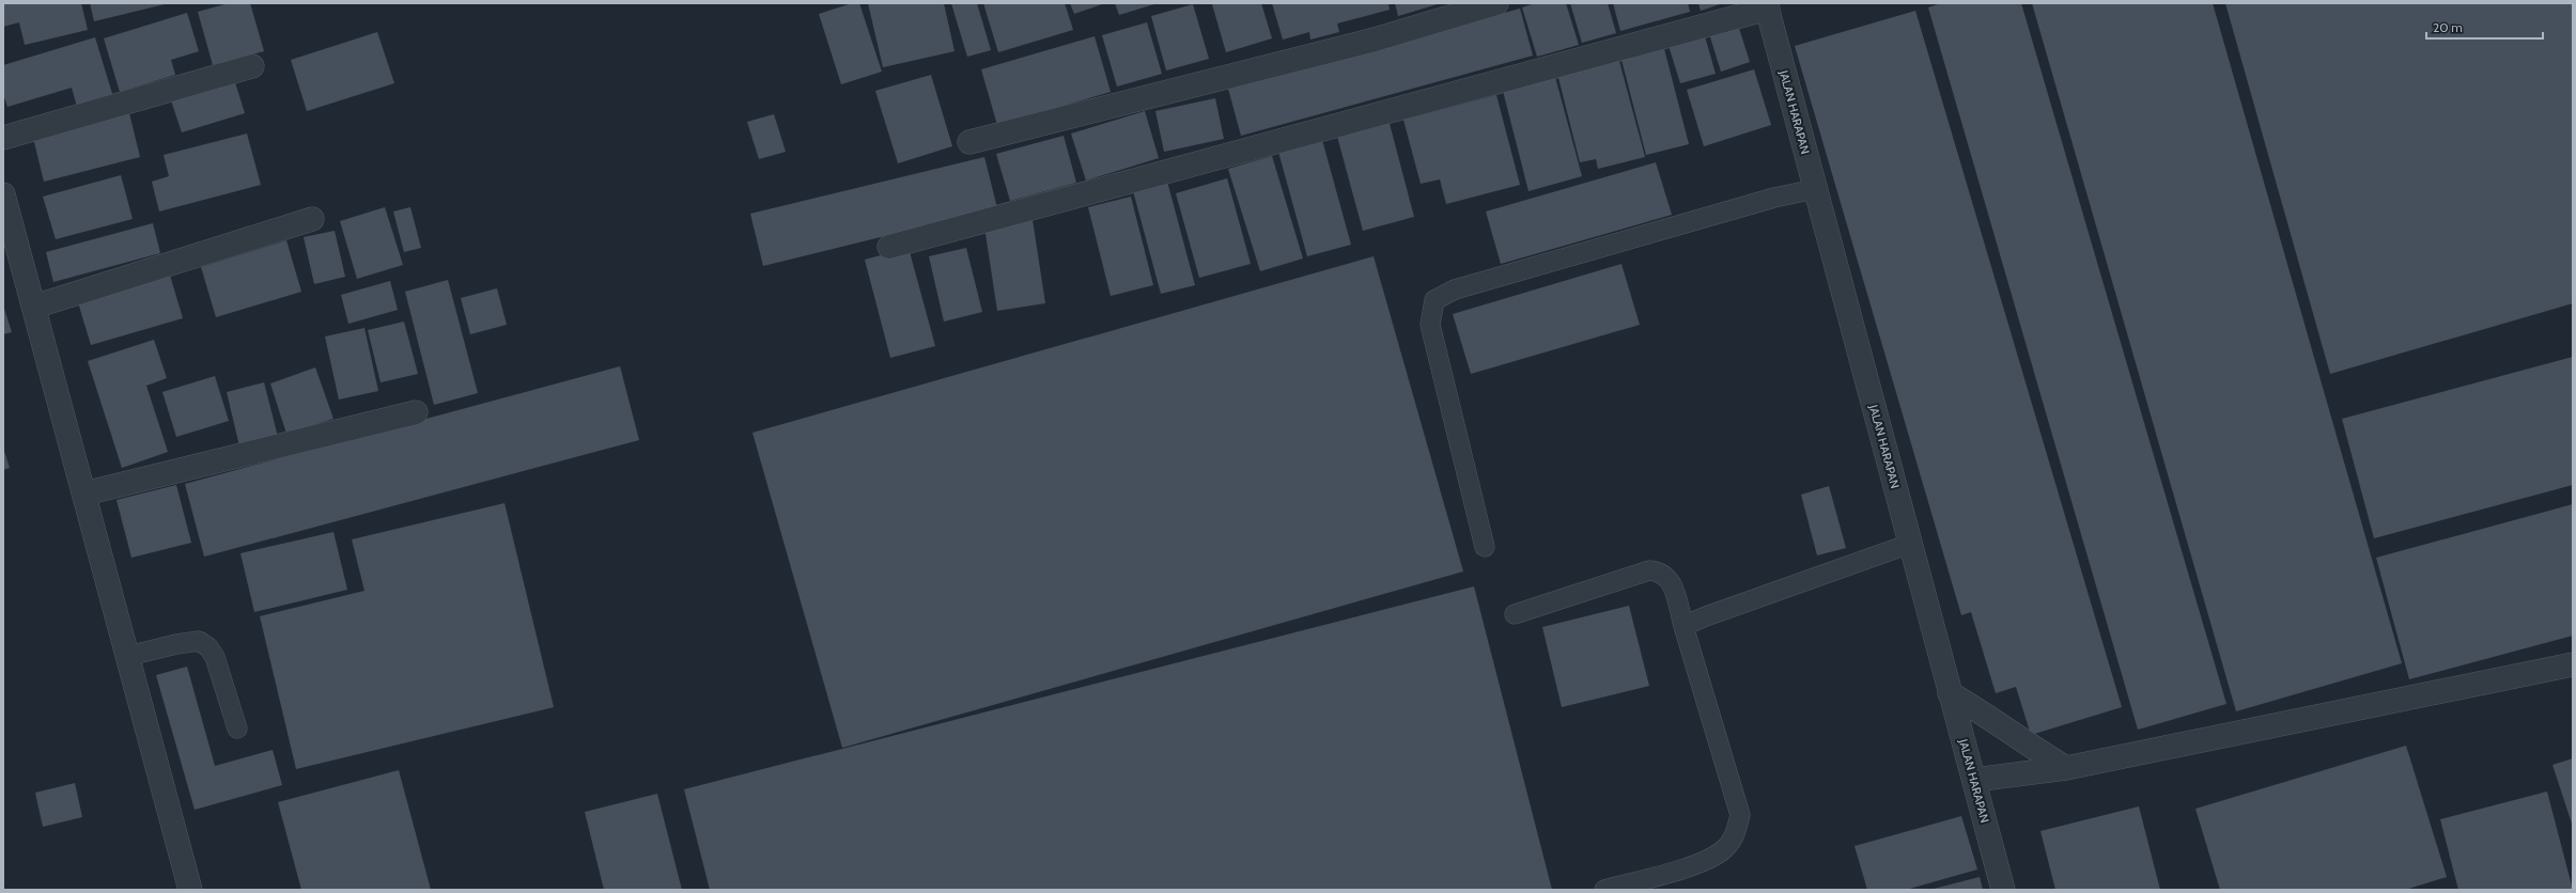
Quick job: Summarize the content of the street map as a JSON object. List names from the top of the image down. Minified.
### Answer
{"streets":{"street":["JALAN HARAPAN"]},"scale_bar":"20 m"}
